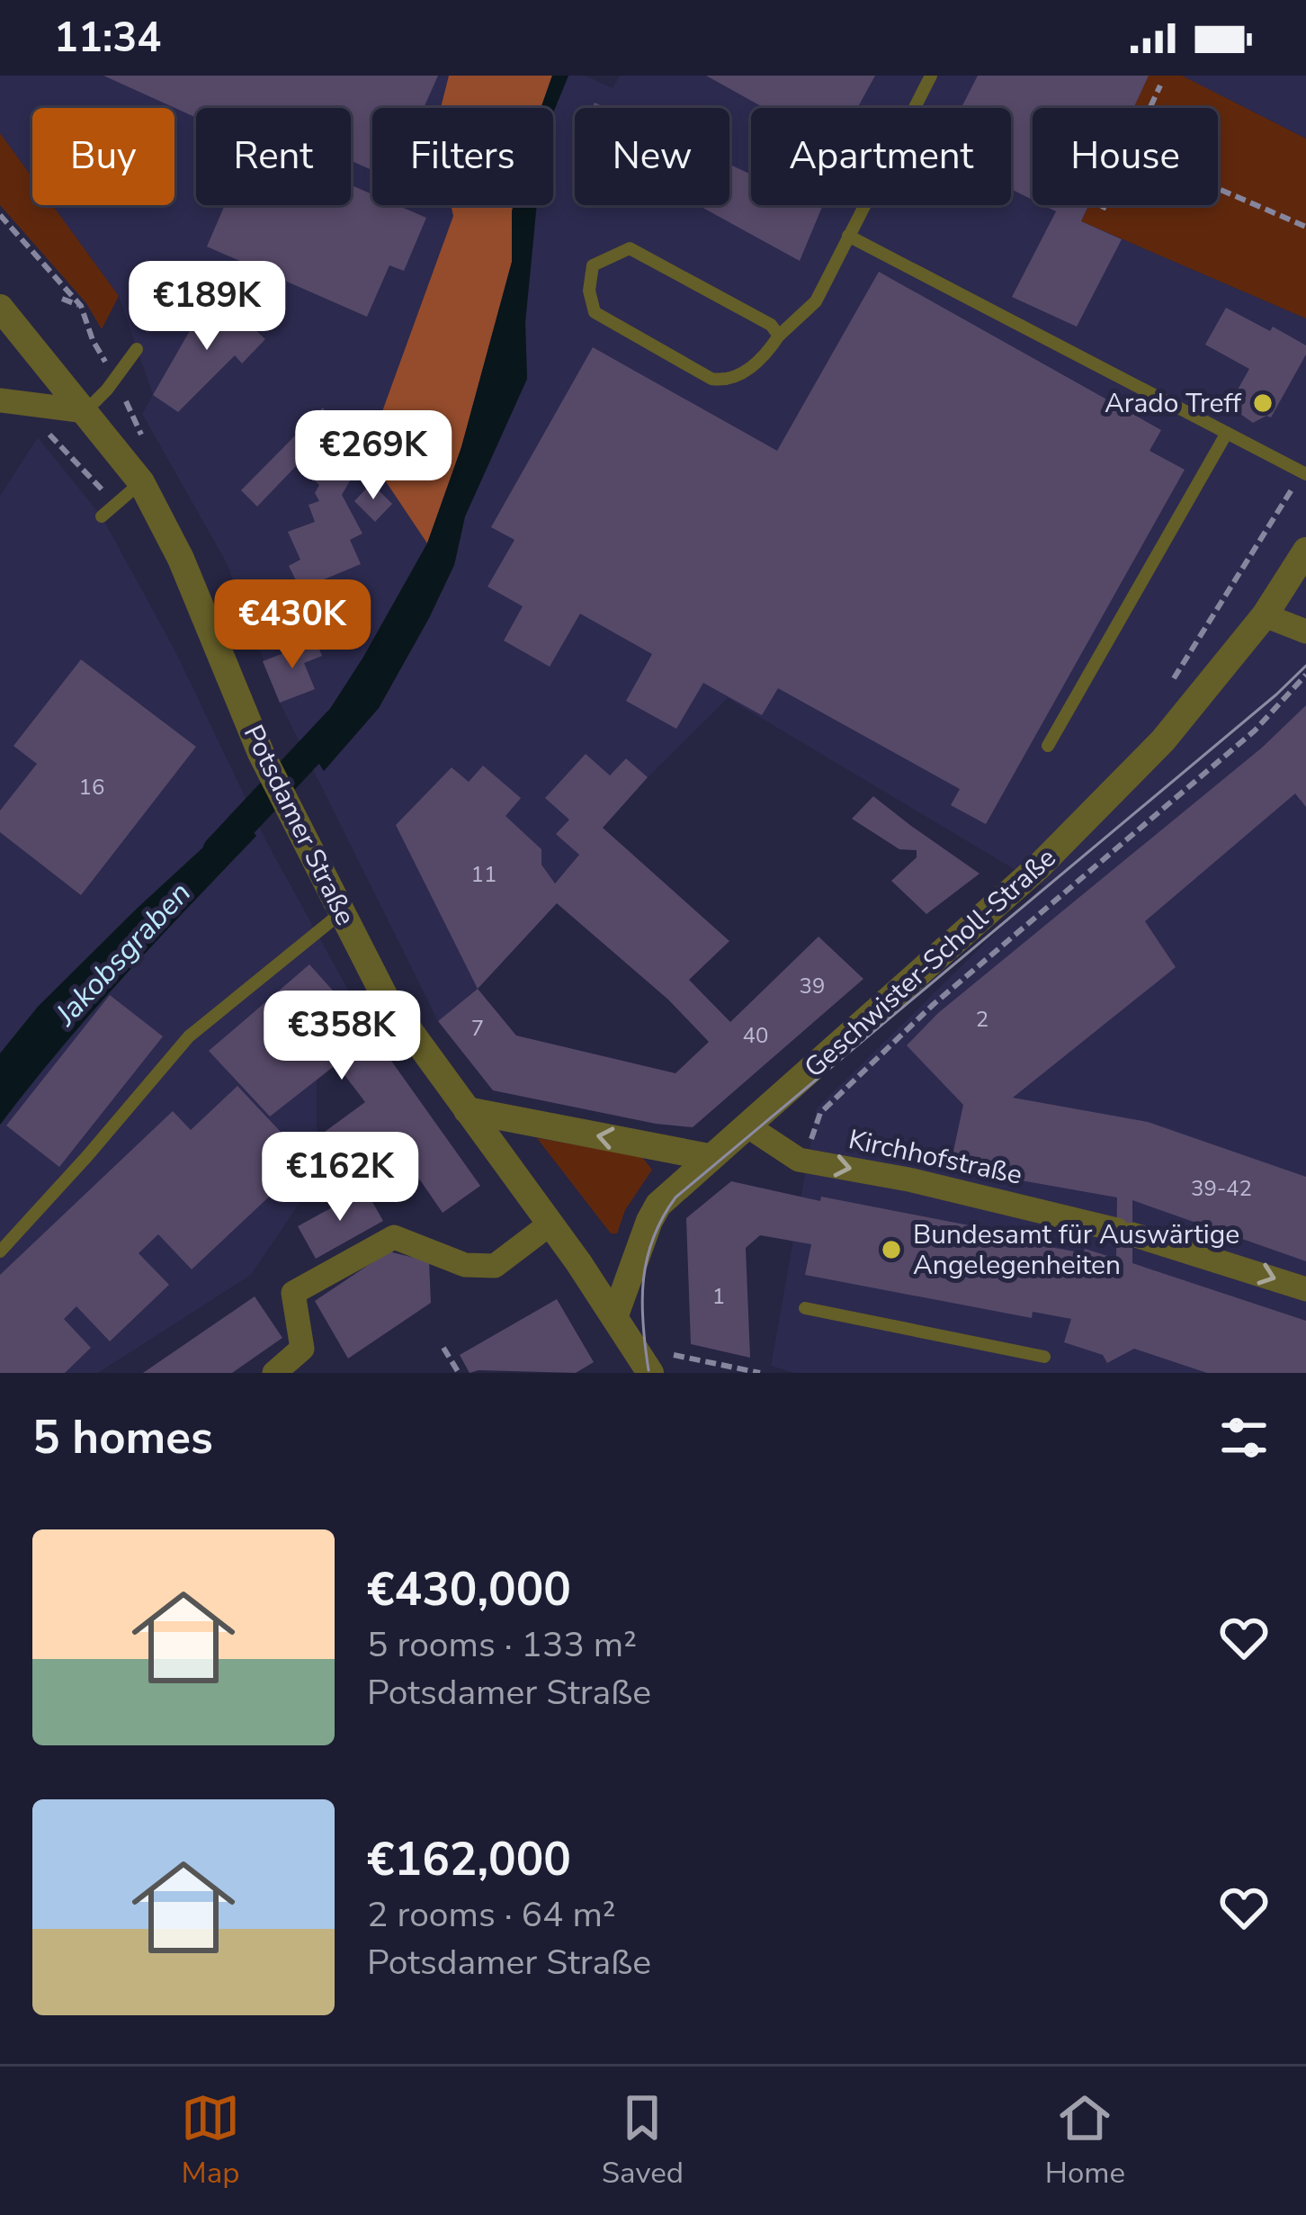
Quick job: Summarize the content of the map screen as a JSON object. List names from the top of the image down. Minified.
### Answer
{"streets":{"street":["Potsdamer Straße","Geschwister-Scholl-Straße","Kirchhofstraße"]},"crossings":[["Potsdamer Straße","Geschwister-Scholl-Straße"],["Geschwister-Scholl-Straße","Kirchhofstraße"]],"one_way":["Kirchhofstraße"],"water":["Jakobsgraben"],"places":["Arado Treff","Bundesamt für Auswärtige Angelegenheiten"],"house_numbers":["16","11","39","2","7","40","39-42","1"],"page":{"status":"11:34","chip":["Buy","Rent","Filters","New","Apartment","House"],"price":["€189K","€269K","€430K","€358K","€162K"],"heading":"5 homes","list":[{"name":"€430,000","note":"5 rooms · 133 m² · Potsdamer Straße"},{"name":"€162,000","note":"2 rooms · 64 m² · Potsdamer Straße"}],"tabs":["Map","Saved","Home"]}}
